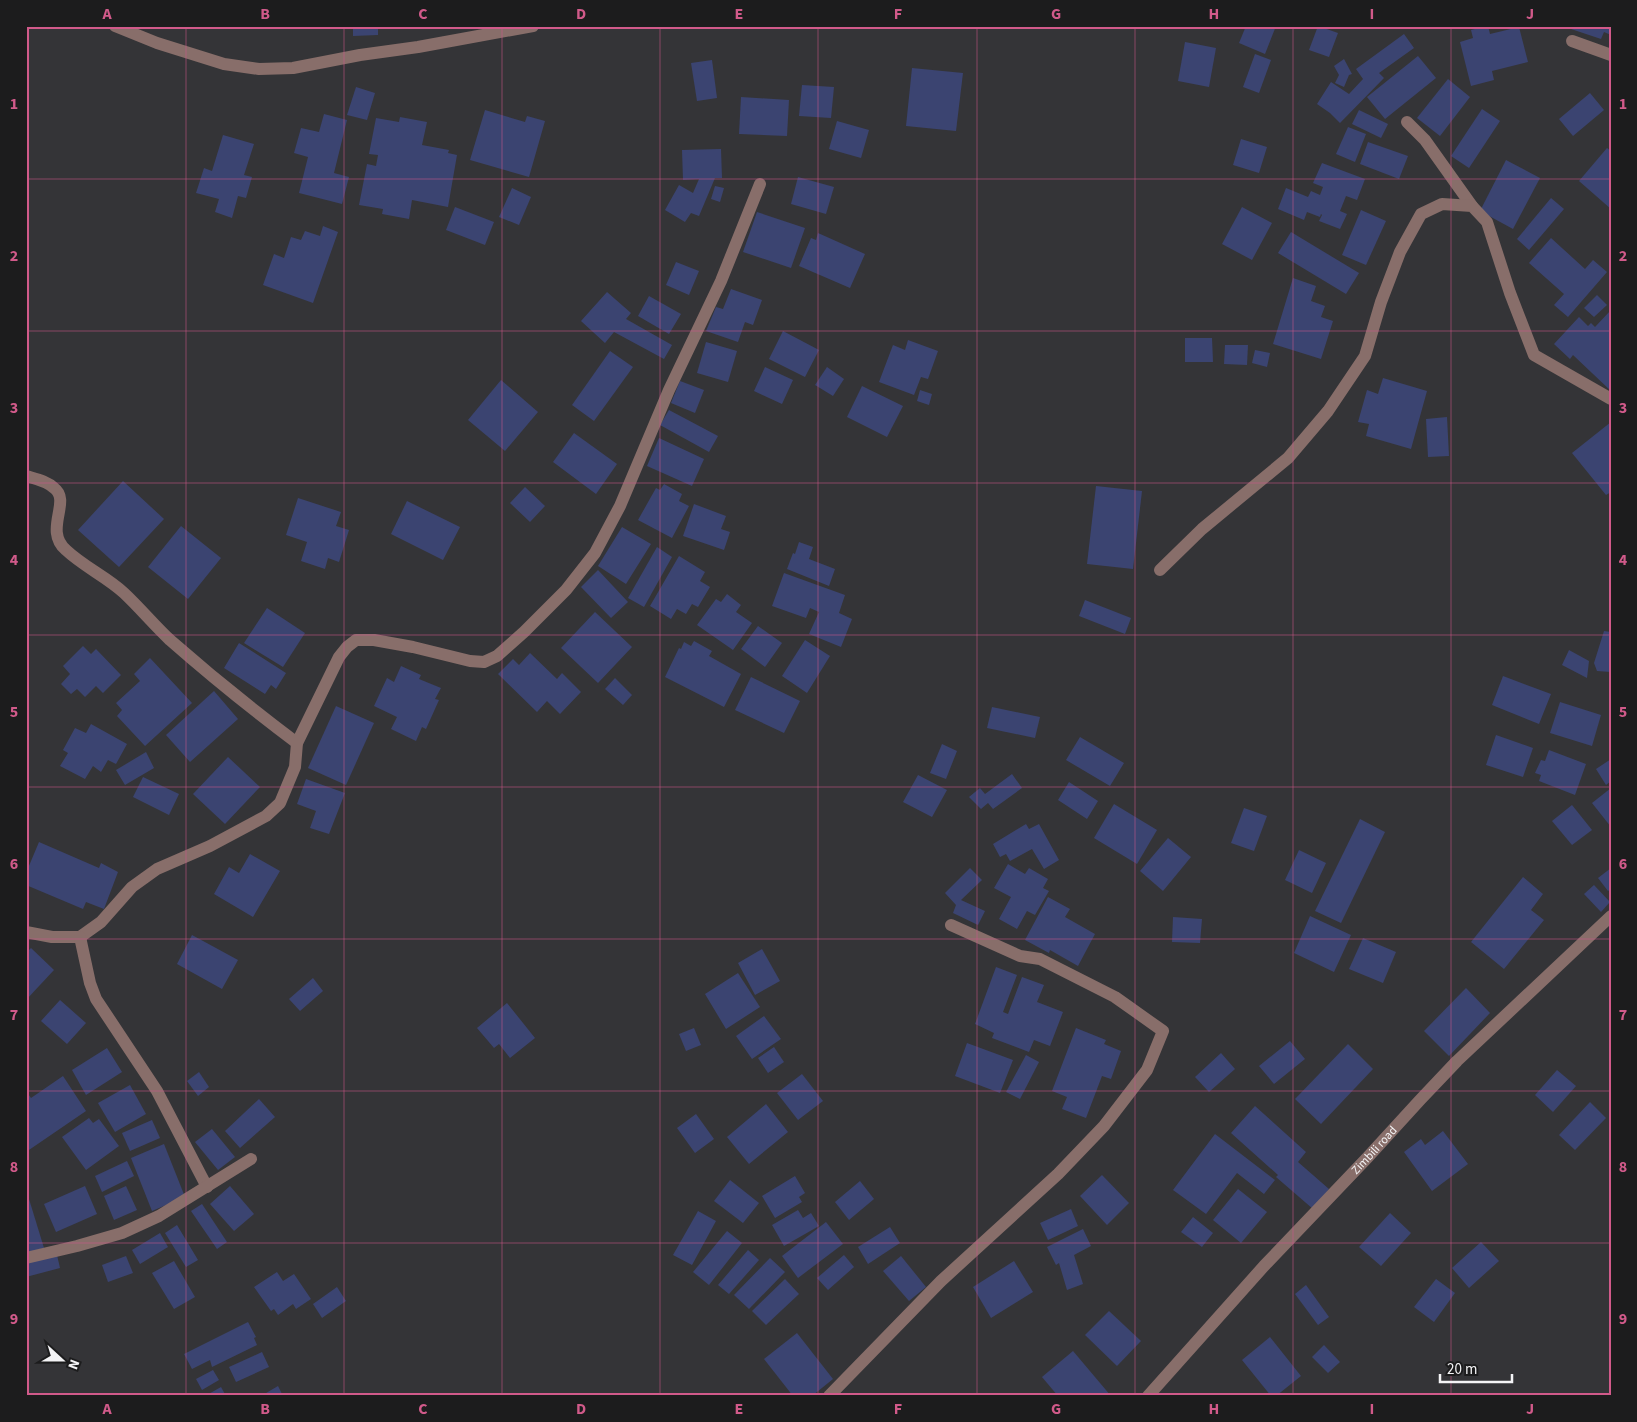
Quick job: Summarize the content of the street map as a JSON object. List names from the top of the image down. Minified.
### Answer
{"streets":{"street":["Zimbili road"]},"scale_bar":"20 m","north":"right","grid":{"columns":["A","B","C","D","E","F","G","H","I","J"],"rows":["1","2","3","4","5","6","7","8","9"]}}
